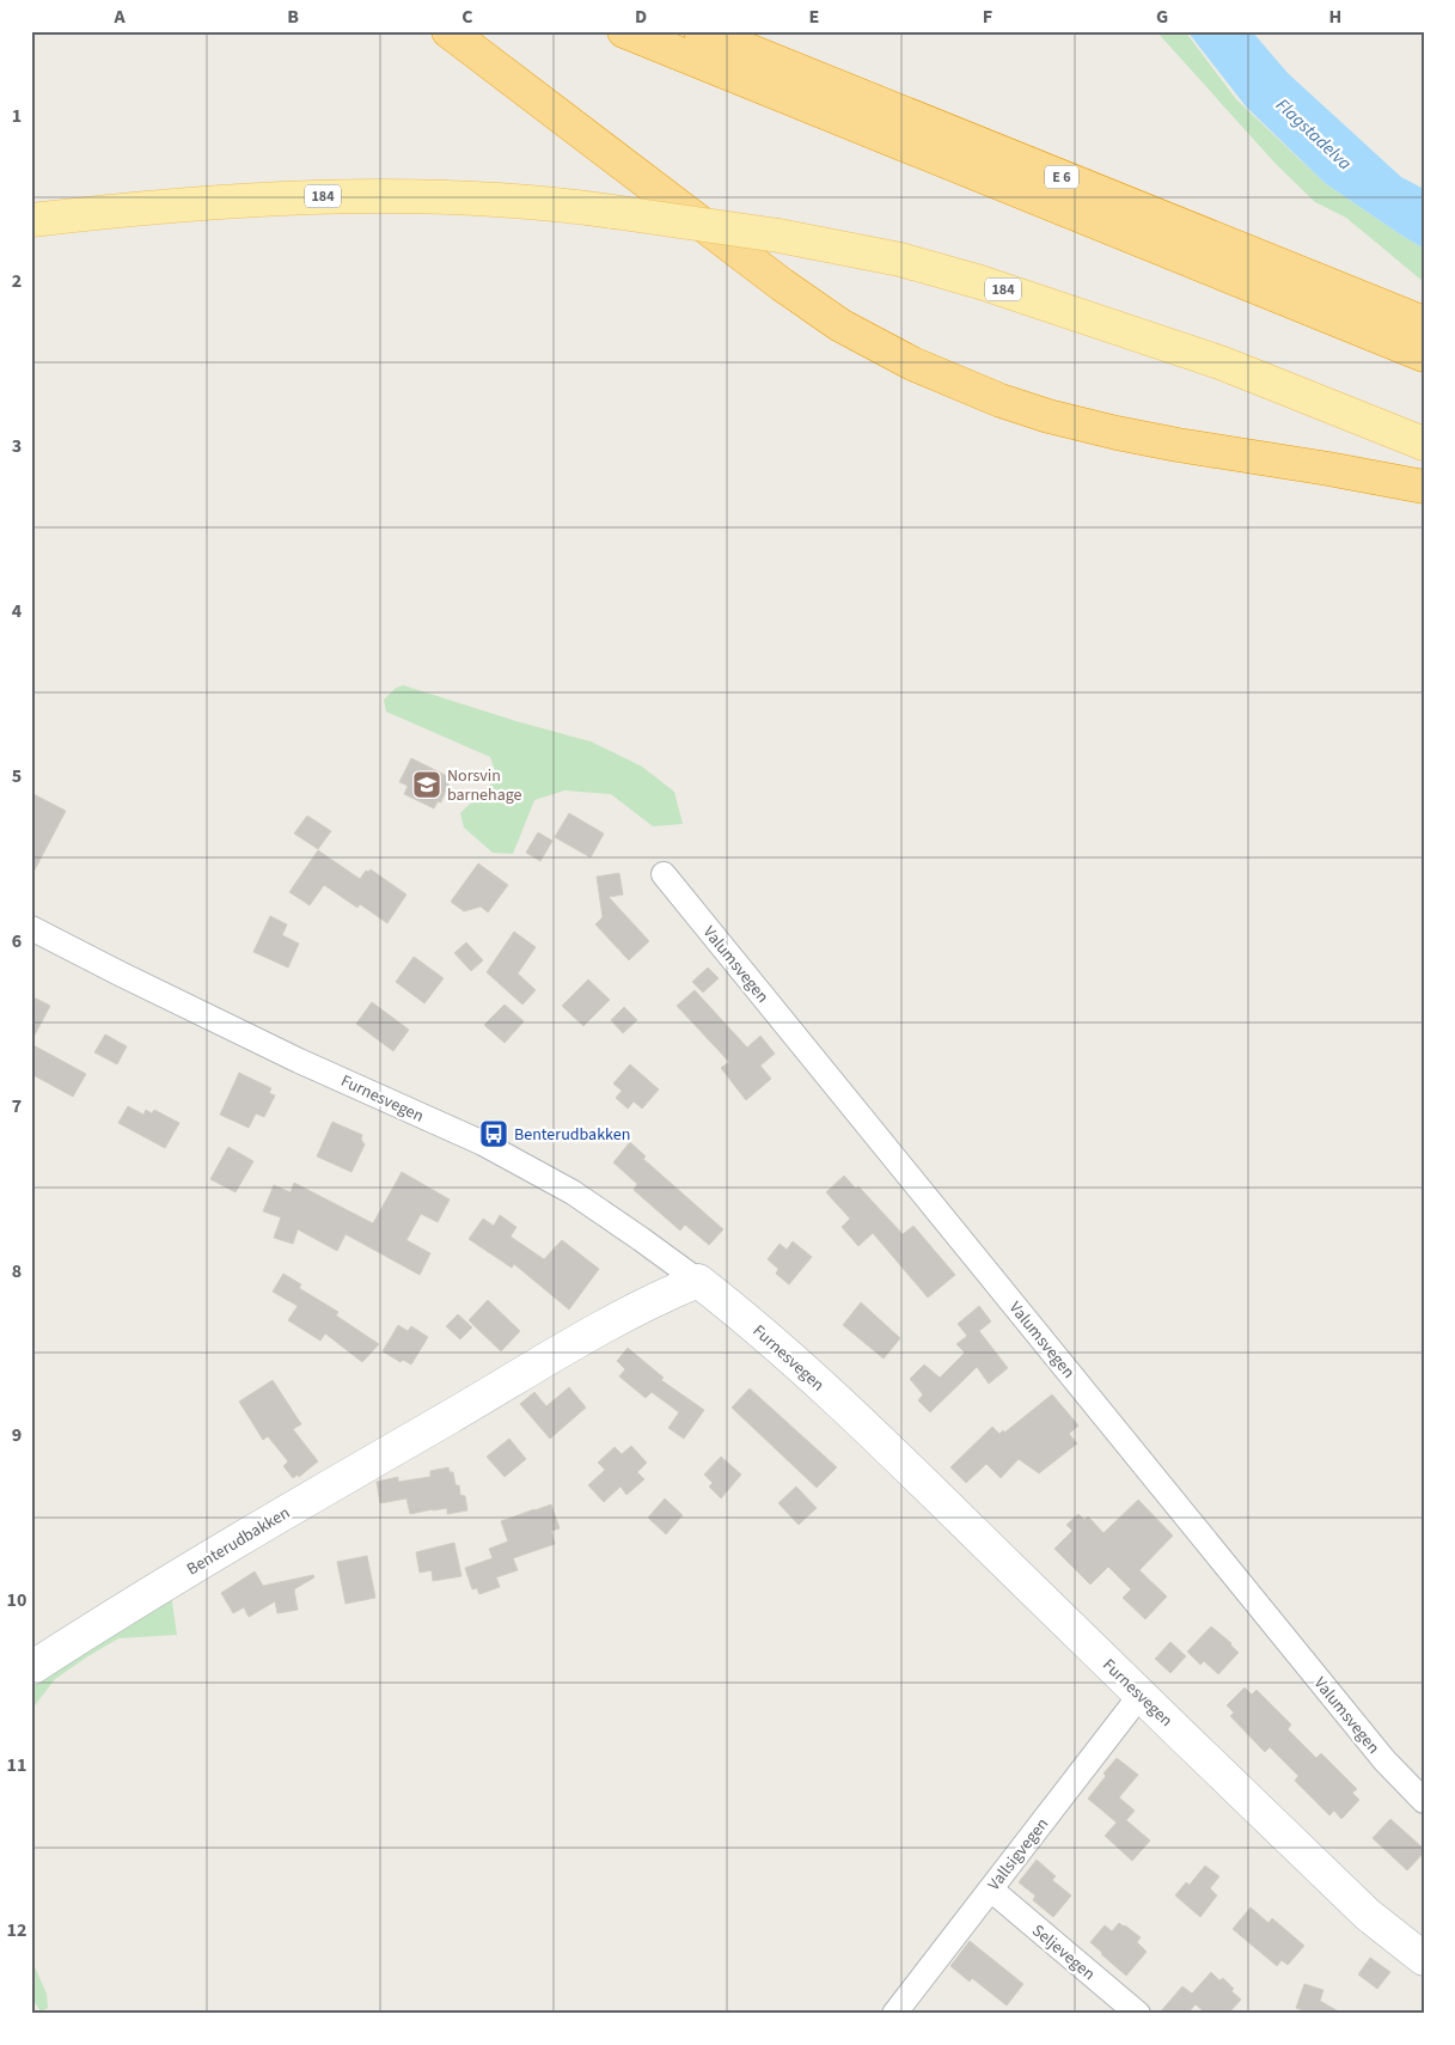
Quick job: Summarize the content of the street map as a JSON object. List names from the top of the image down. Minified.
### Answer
{"streets":{"highway":["E 6"],"main road":["184","Furnesvegen","Benterudbakken"],"street":["Valumsvegen","Vallsigvegen","Seljevegen"]},"crossings":[["Furnesvegen","Benterudbakken"],["Furnesvegen","Vallsigvegen"],["Vallsigvegen","Seljevegen"]],"water":["Flagstadelva"],"places":{"school or university":["Norsvin barnehage"],"bus stop":["Benterudbakken"]},"grid":{"columns":["A","B","C","D","E","F","G","H"],"rows":["1","2","3","4","5","6","7","8","9","10","11","12"]}}
